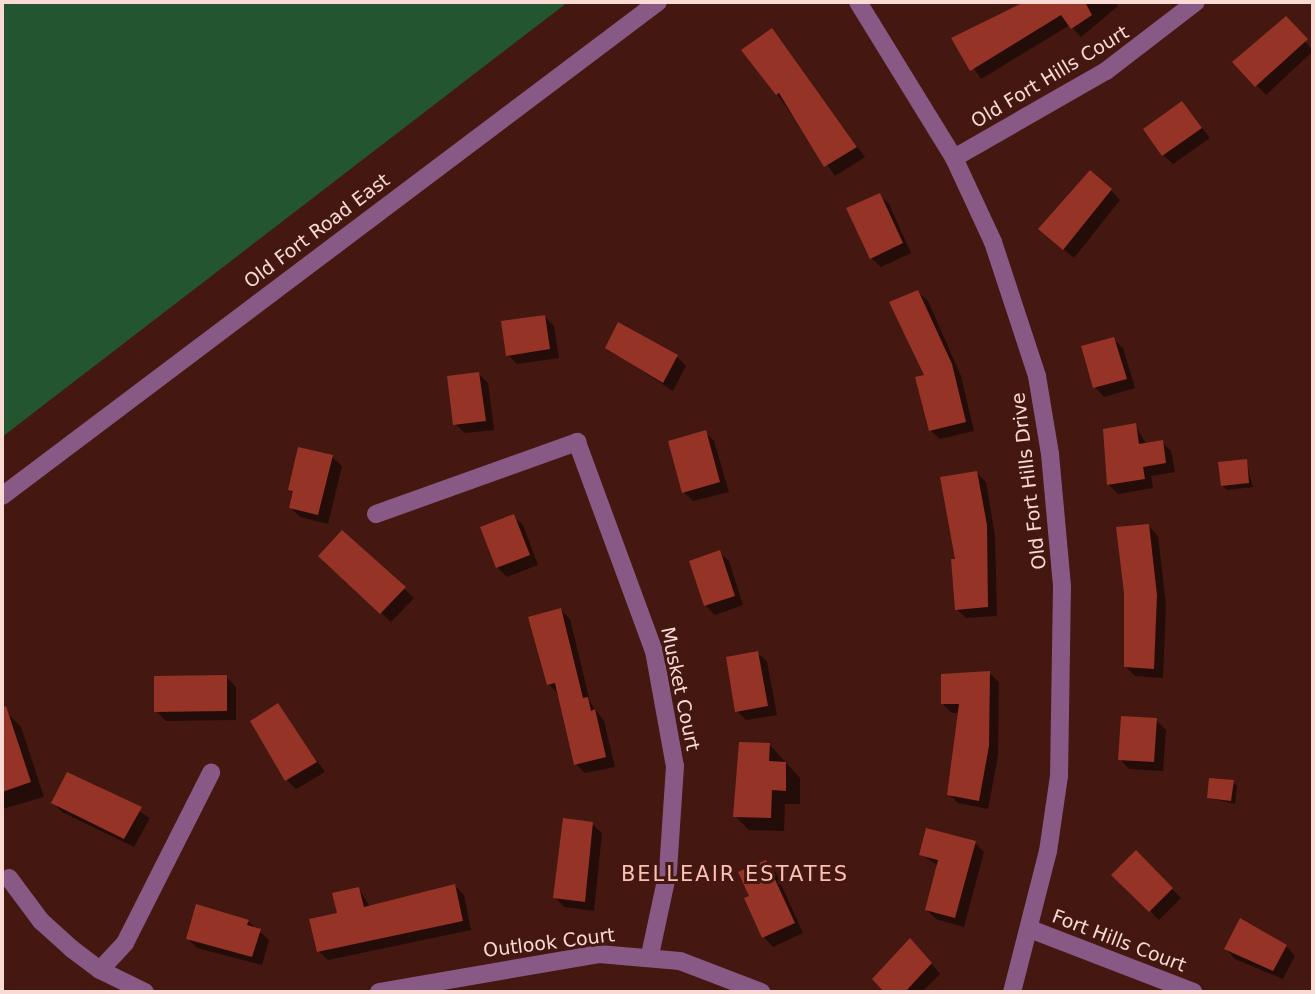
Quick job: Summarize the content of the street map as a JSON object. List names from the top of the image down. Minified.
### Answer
{"streets":{"street":["Old Fort Hills Court","Old Fort Road East","Old Fort Hills Drive","Musket Court","Fort Hills Court","Outlook Court"]},"crossings":[["Old Fort Hills Court","Old Fort Hills Drive"],["Old Fort Hills Drive","Fort Hills Court"],["Musket Court","Outlook Court"]],"districts":["BELLEAIR ESTATES"]}
